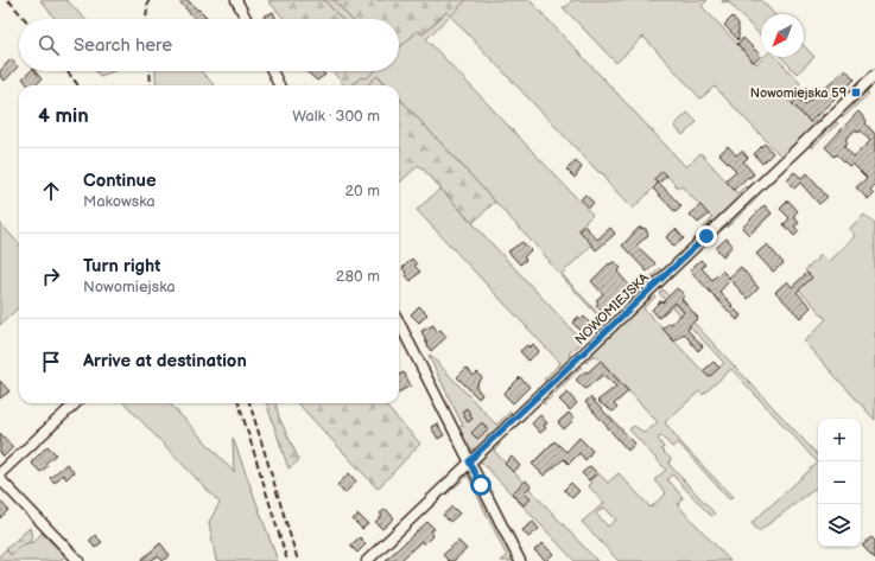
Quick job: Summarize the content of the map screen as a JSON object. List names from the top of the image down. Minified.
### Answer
{"streets":{"street":["NOWOMIEJSKA"]},"places":{"transit":["Nowomiejska 59"]},"north":"bottom left","page":{"search":"Search here","heading":["4 min","Walk · 300 m"],"list":[["Continue","Makowska","20 m"],["Turn right","Nowomiejska","280 m"],"Arrive at destination"],"map_buttons":["+","−"]}}
